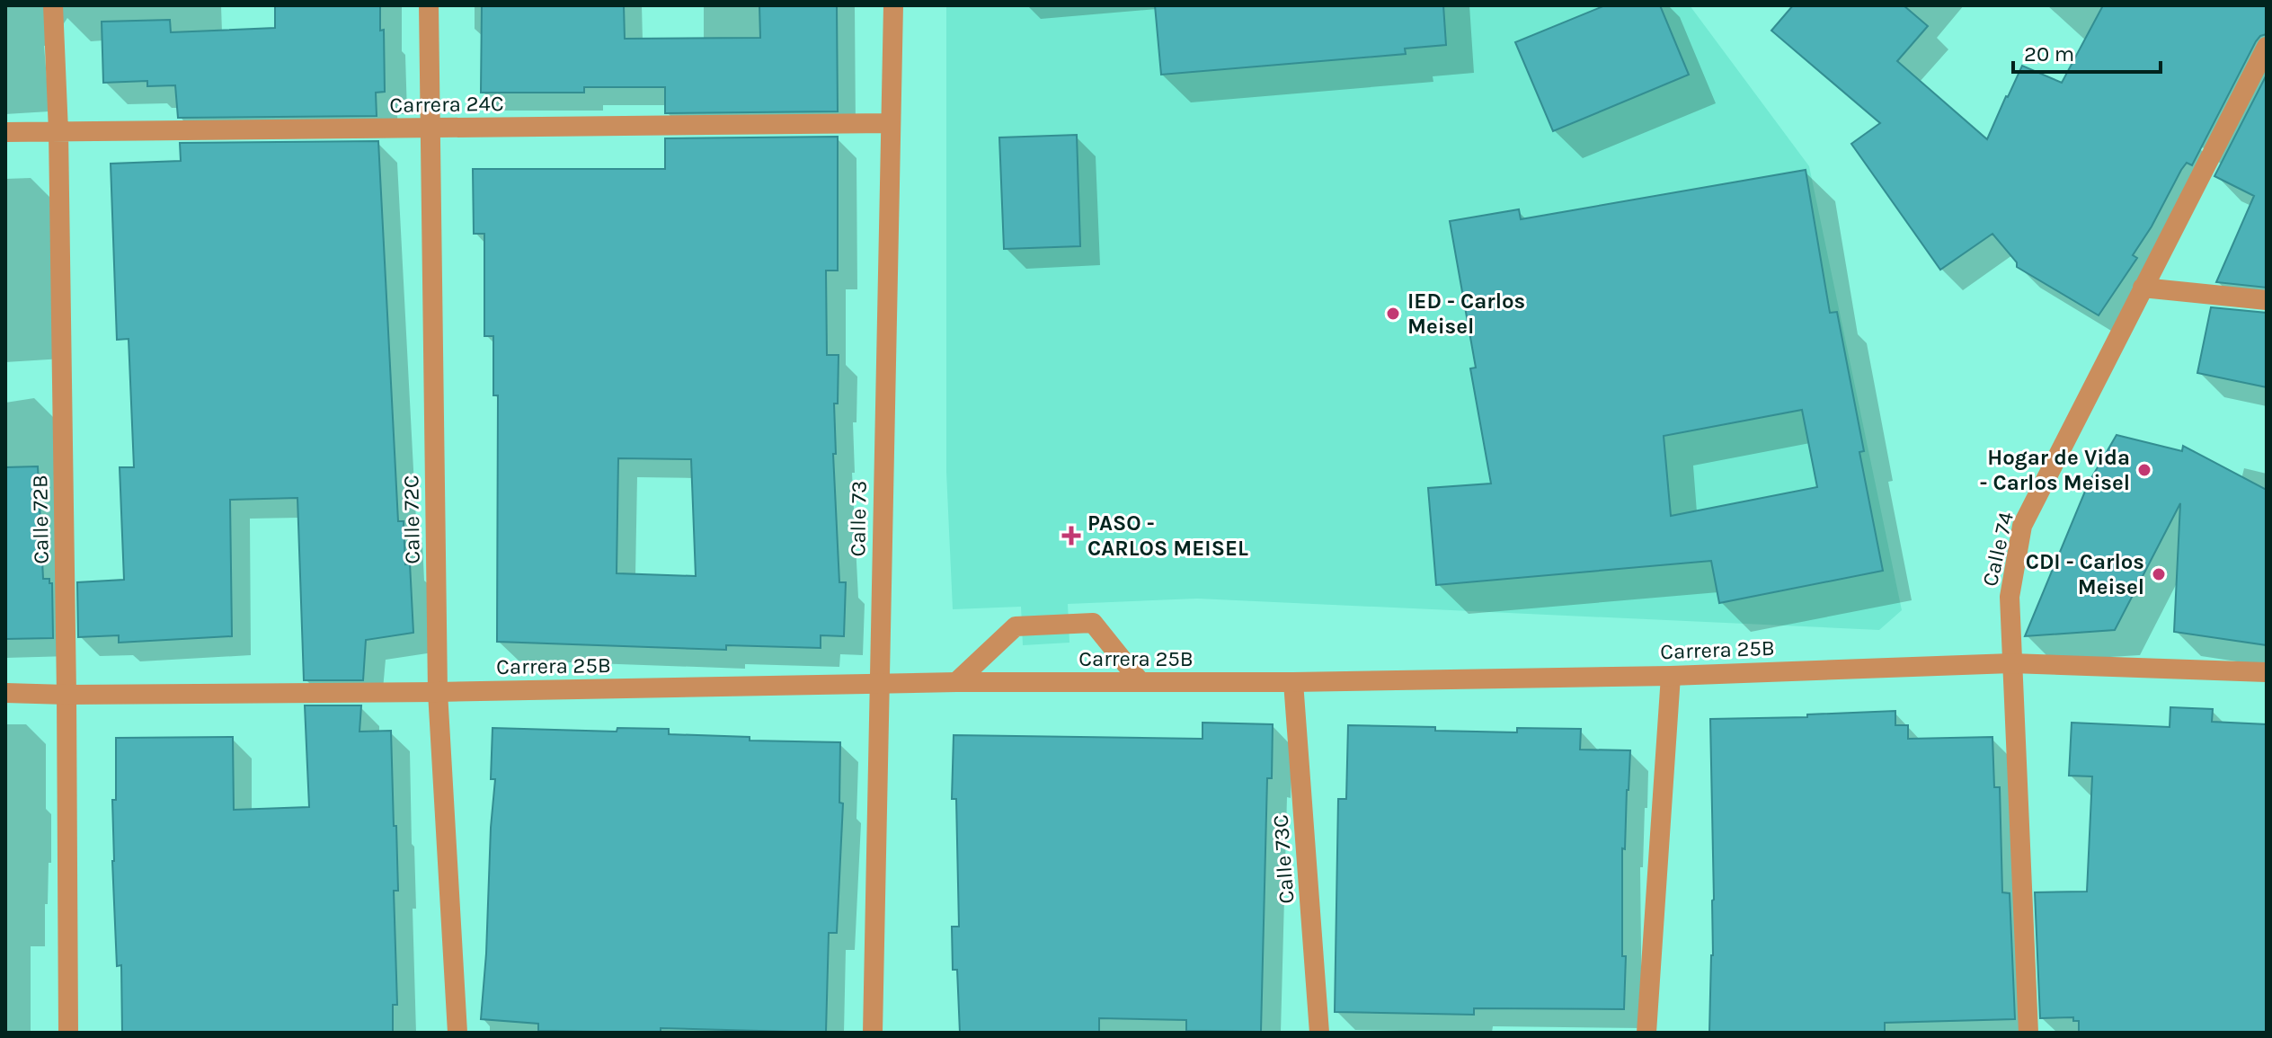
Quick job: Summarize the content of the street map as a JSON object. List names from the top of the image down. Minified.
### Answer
{"streets":{"street":["Carrera 24C","Calle 73","Calle 72B","Calle 72C","Calle 74","Carrera 25B","Calle 73C"]},"crossings":[["Carrera 24C","Calle 73"],["Carrera 24C","Calle 72B"],["Carrera 24C","Calle 72C"],["Calle 73","Carrera 25B"],["Calle 72B","Carrera 25B"],["Calle 72C","Carrera 25B"],["Calle 74","Carrera 25B"],["Carrera 25B","Calle 73C"]],"places":{"other":["IED - Carlos Meisel","Hogar de Vida - Carlos Meisel","CDI - Carlos Meisel"],"health":["PASO - CARLOS MEISEL"]},"scale_bar":"20 m"}
